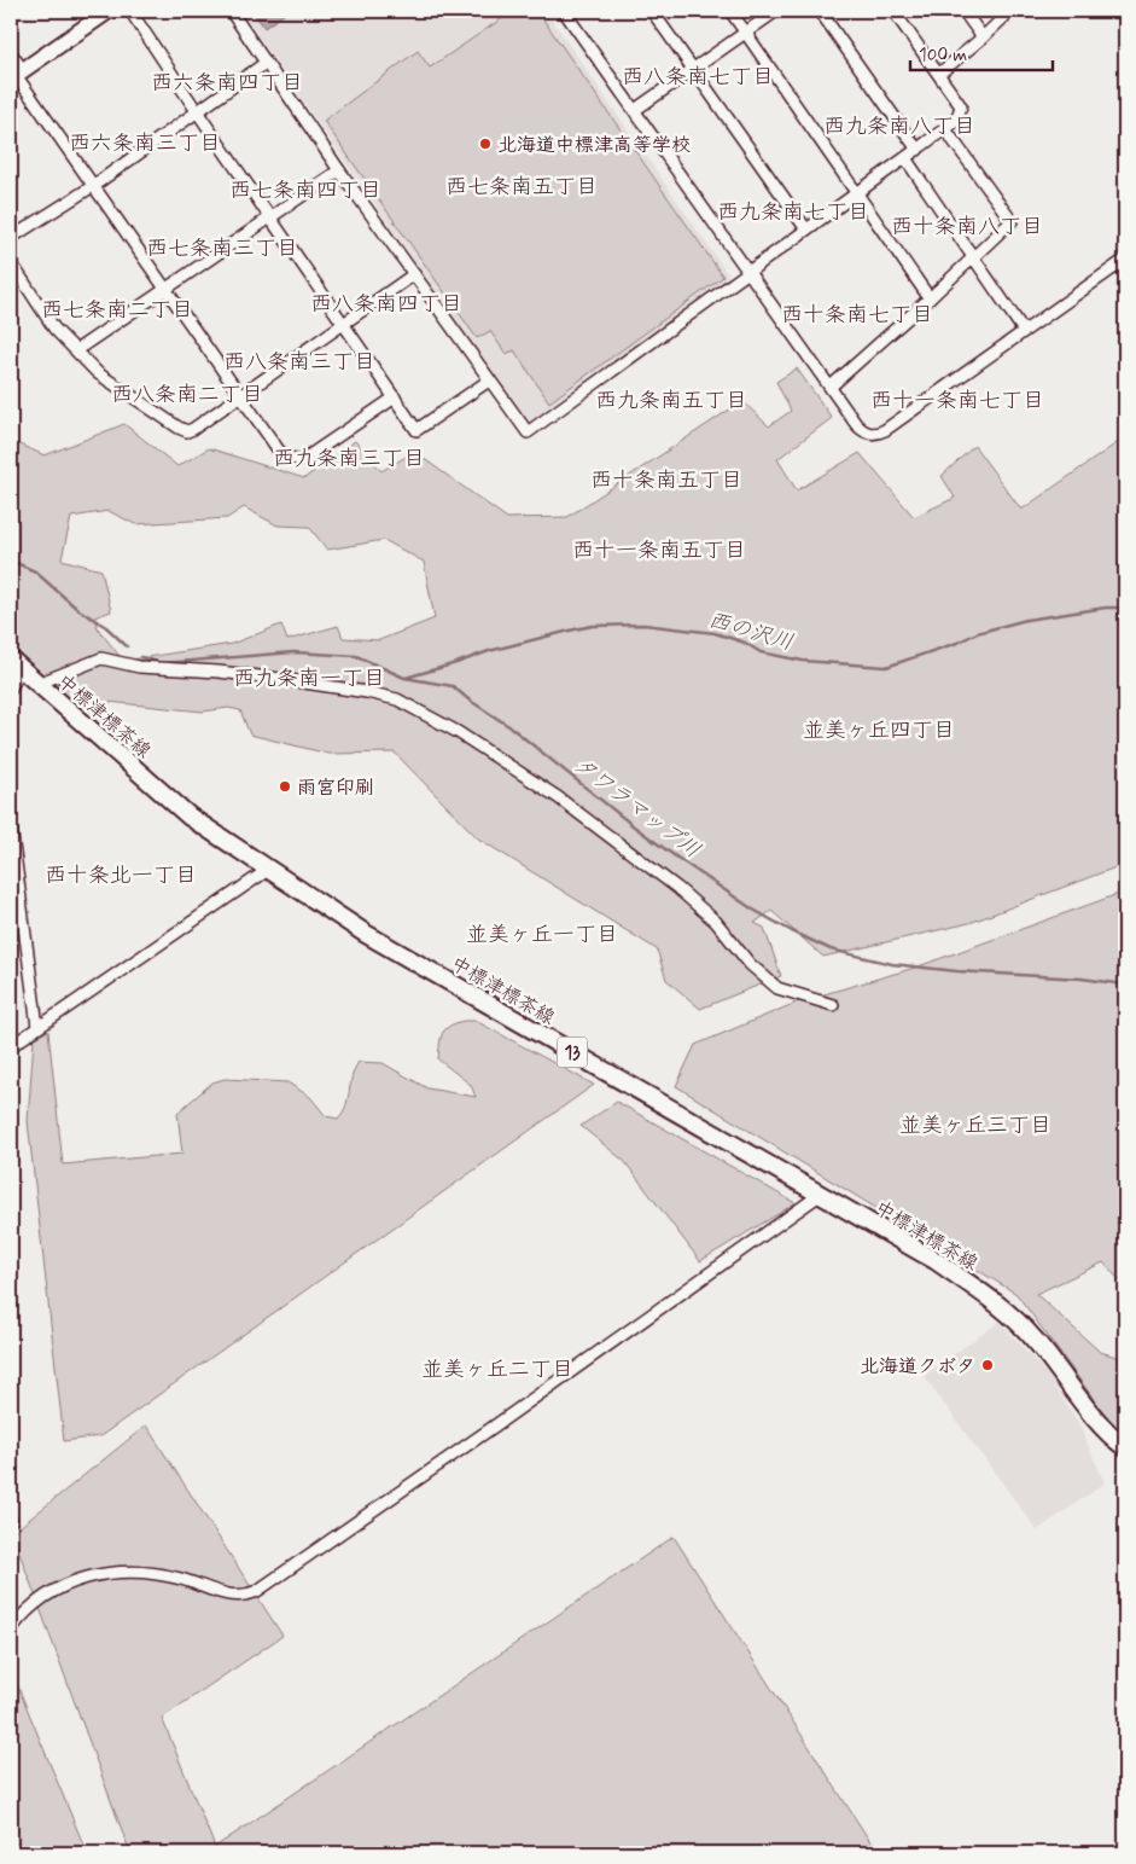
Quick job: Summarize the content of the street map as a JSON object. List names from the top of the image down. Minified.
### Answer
{"streets":{"main road":["中標津標茶線","13"]},"districts":["西八条南七丁目","西六条南四丁目","西九条南八丁目","西六条南三丁目","西七条南五丁目","西七条南四丁目","西九条南七丁目","西十条南八丁目","西七条南三丁目","西八条南四丁目","西七条南二丁目","西十条南七丁目","西八条南三丁目","西八条南二丁目","西九条南五丁目","西十一条南七丁目","西九条南三丁目","西十条南五丁目","西十一条南五丁目","西九条南一丁目","並美ヶ丘四丁目","西十条北一丁目","並美ヶ丘一丁目","並美ヶ丘三丁目","並美ヶ丘二丁目"],"water":["西の沢川","タワラマップ川"],"places":["北海道中標津高等学校","雨宮印刷","北海道クボタ"],"scale_bar":"100 m"}
